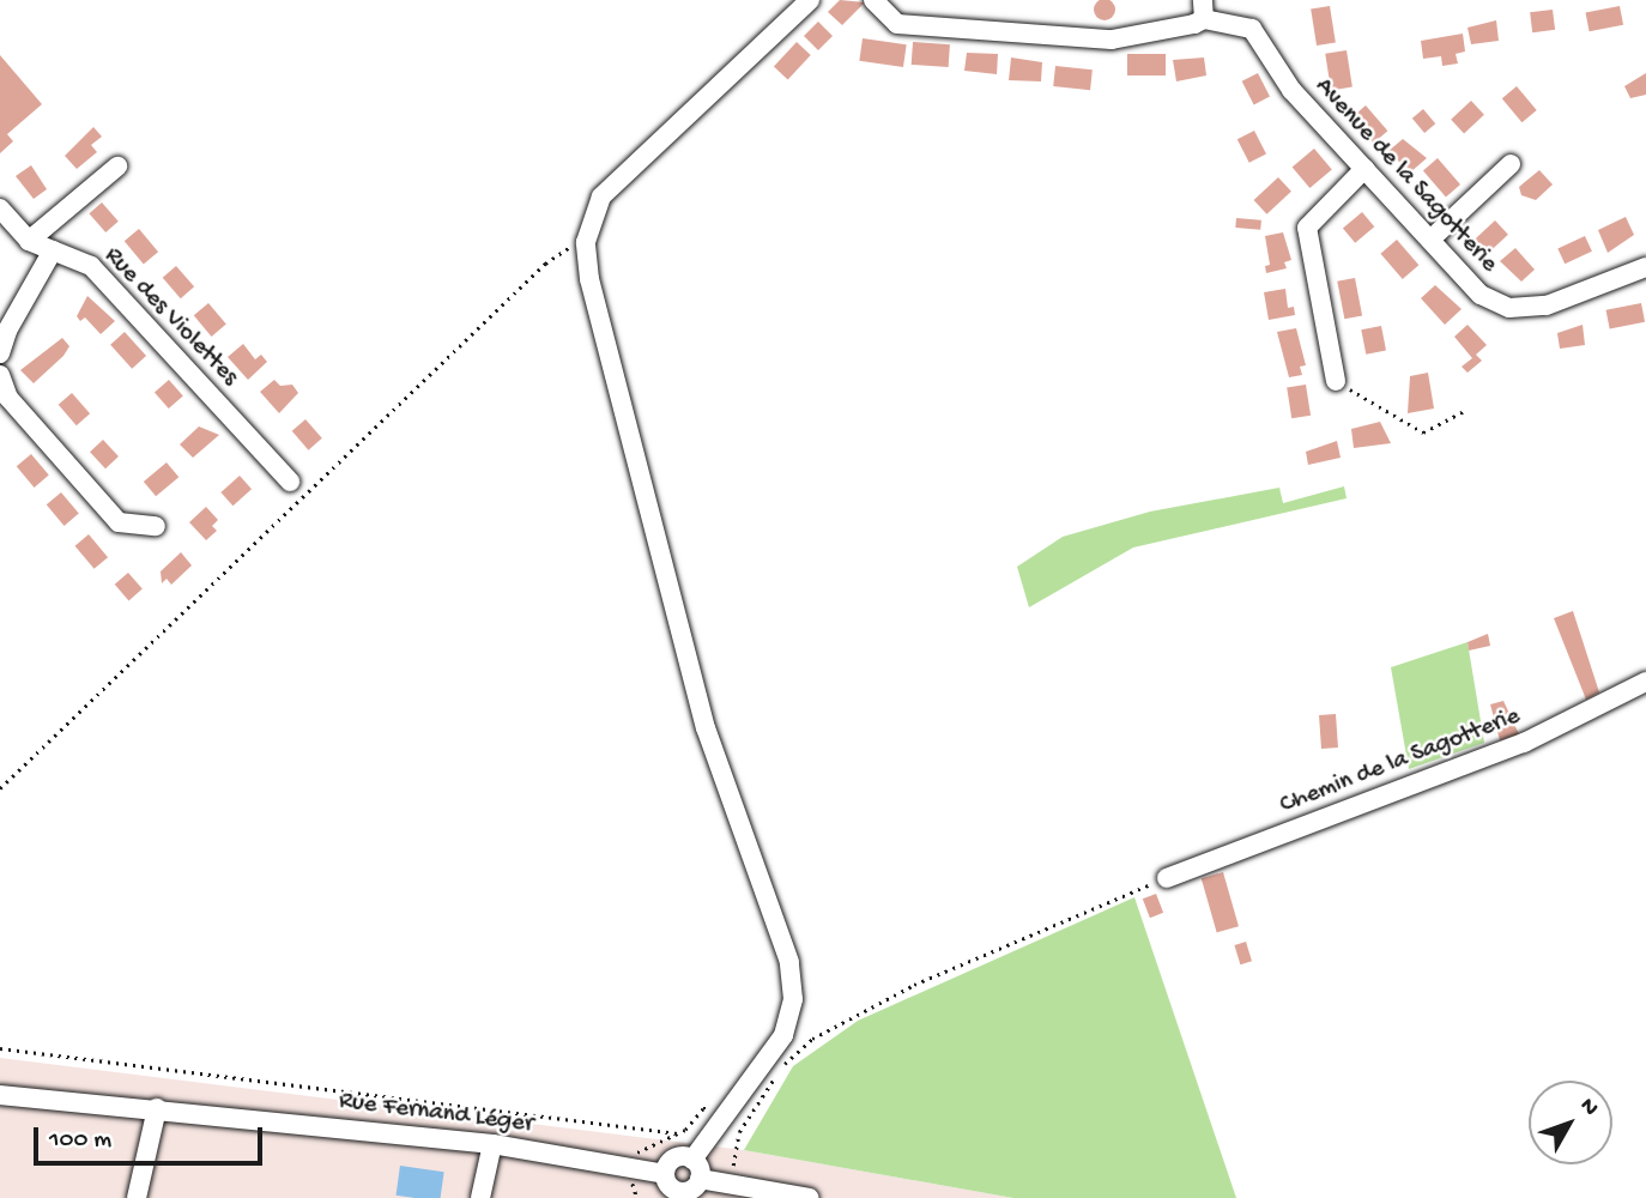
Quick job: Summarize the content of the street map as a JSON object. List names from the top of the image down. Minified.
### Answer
{"streets":{"street":["Avenue de la Sagotterie","Rue des Violettes","Chemin de la Sagotterie","Rue Fernand Léger"]},"scale_bar":"100 m","north":"top right"}
